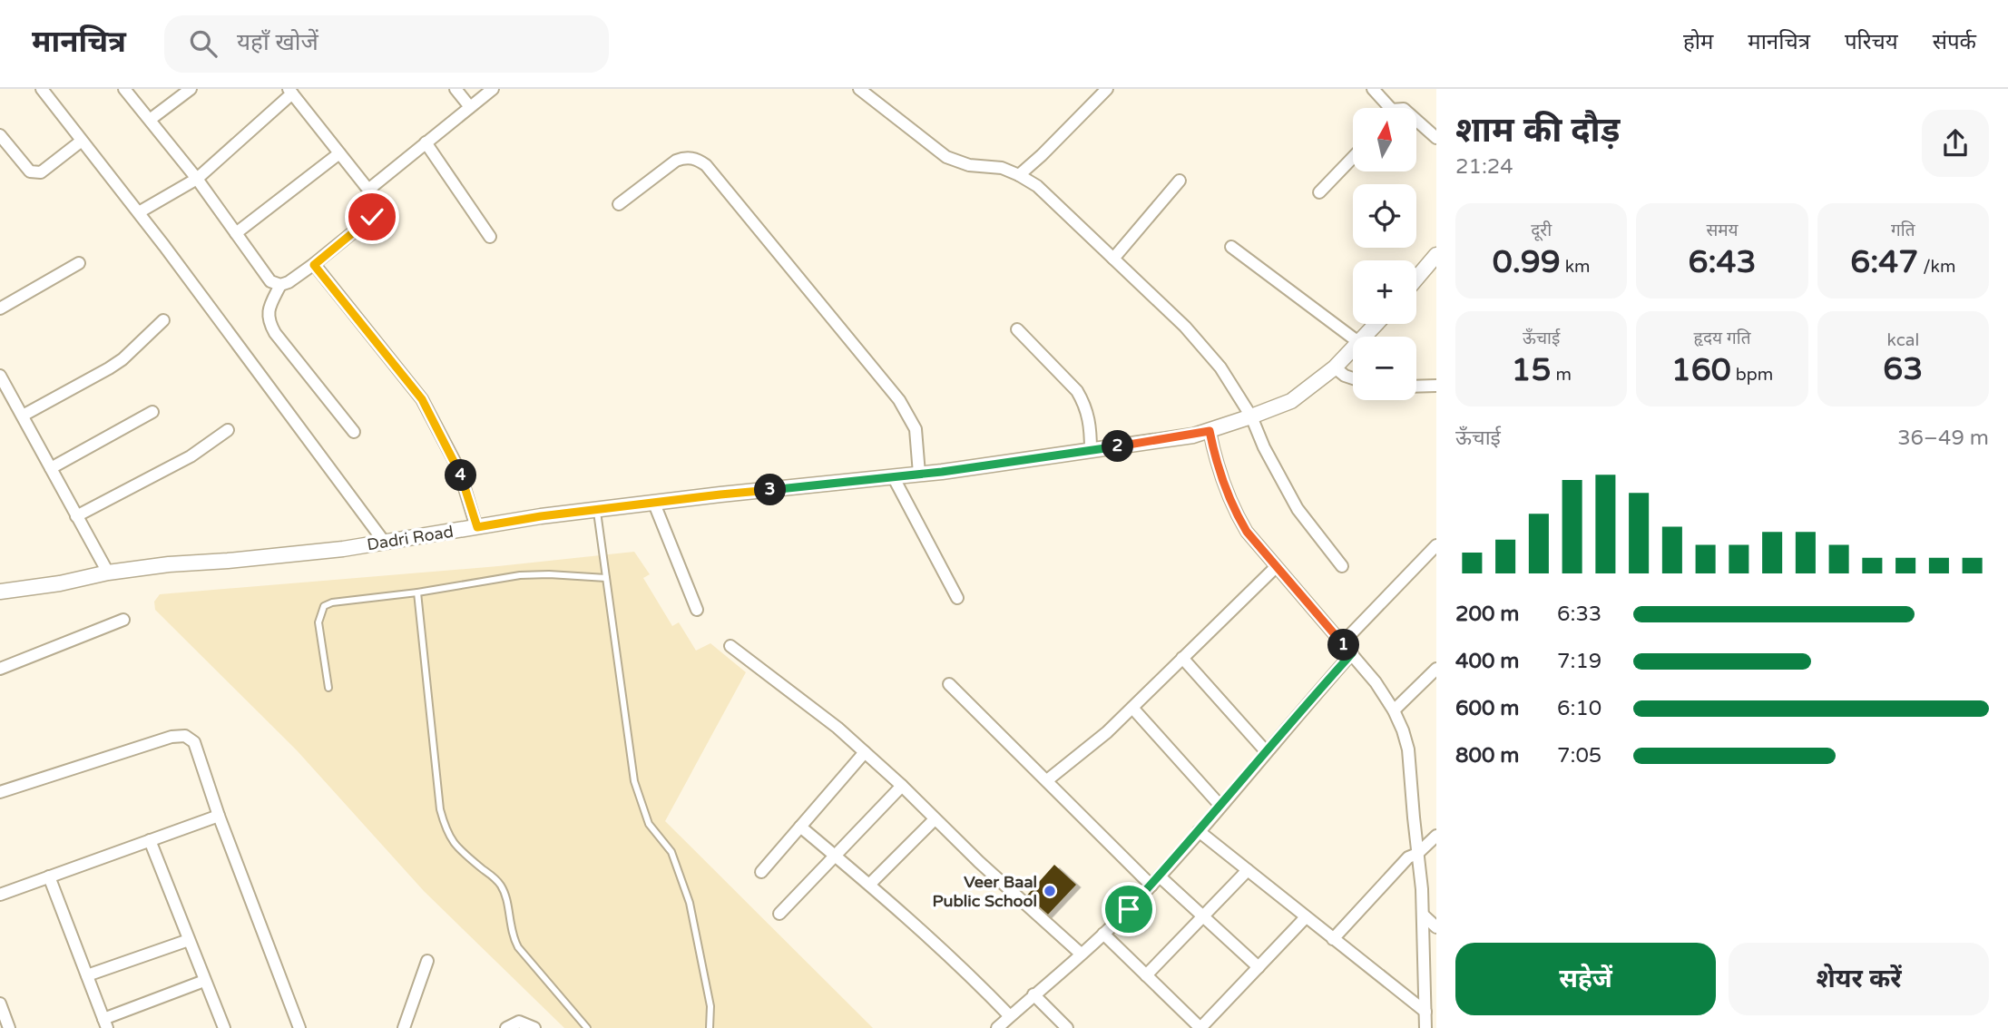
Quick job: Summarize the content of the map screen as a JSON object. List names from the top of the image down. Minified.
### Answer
{"streets":{"main road":["Dadri Road"]},"places":["Veer Baal Public School"],"north":"top","page":{"header":"मानचित्र","search":"यहाँ खोजें","nav":["होम","मानचित्र","परिचय","संपर्क"],"heading":["शाम की दौड़","21:24"],"map_buttons":["+","−"],"stats":[["दूरी","0.99 km"],["समय","6:43"],["गति","6:47 /km"],["ऊँचाई","15 m"],["हृदय गति","160 bpm"],["kcal","63"]],"chart":["ऊँचाई","36–49 m"],"pins":["2","4","3","1"],"list":[{"name":"200 m","note":"6:33"},{"name":"400 m","note":"7:19"},{"name":"600 m","note":"6:10"},{"name":"800 m","note":"7:05"}],"buttons":["सहेजें","शेयर करें"]}}
